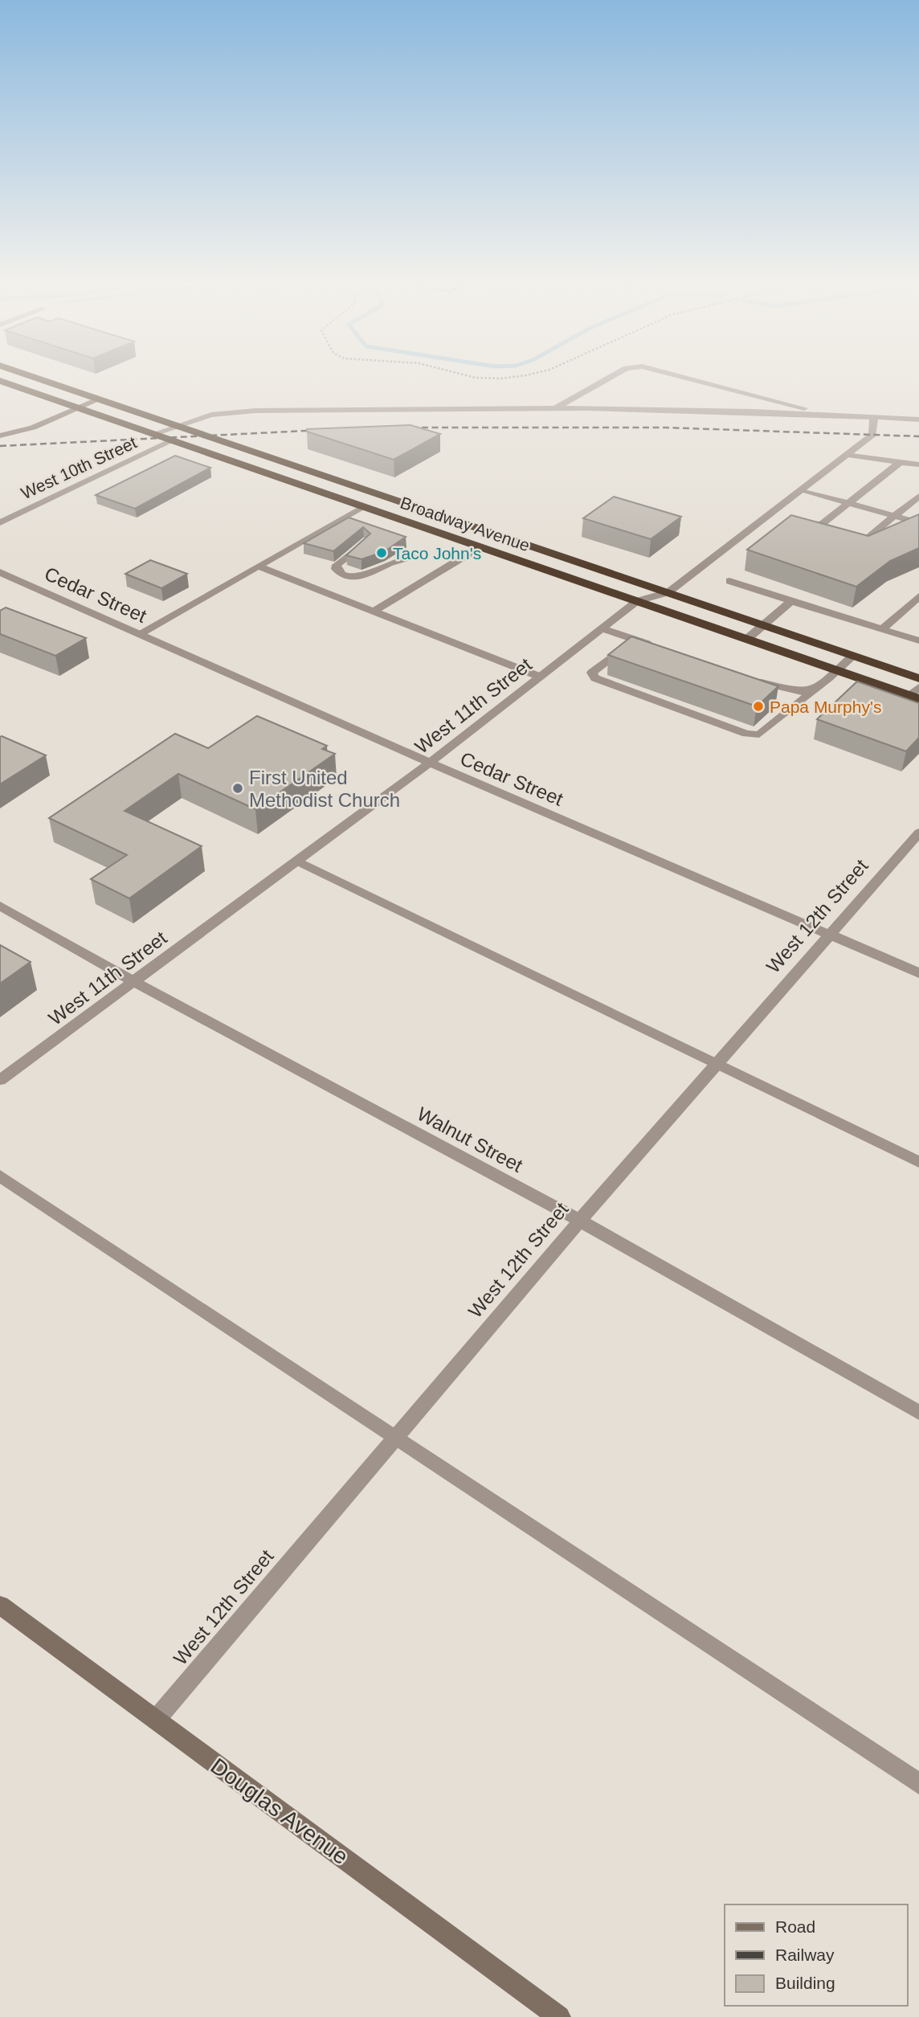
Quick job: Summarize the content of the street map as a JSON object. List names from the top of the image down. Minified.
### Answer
{"streets":{"highway":["Broadway Avenue"],"street":["West 10th Street","Cedar Street","West 11th Street","West 12th Street","Walnut Street","Douglas Avenue"]},"crossings":[["West 10th Street","Broadway Avenue"],["Broadway Avenue","West 11th Street"],["Cedar Street","West 11th Street"],["Cedar Street","West 12th Street"],["West 11th Street","Walnut Street"],["West 12th Street","Walnut Street"],["West 12th Street","Douglas Avenue"]],"places":["Taco John's","Papa Murphy's","First United Methodist Church"],"legend":["Road","Railway","Building"]}
